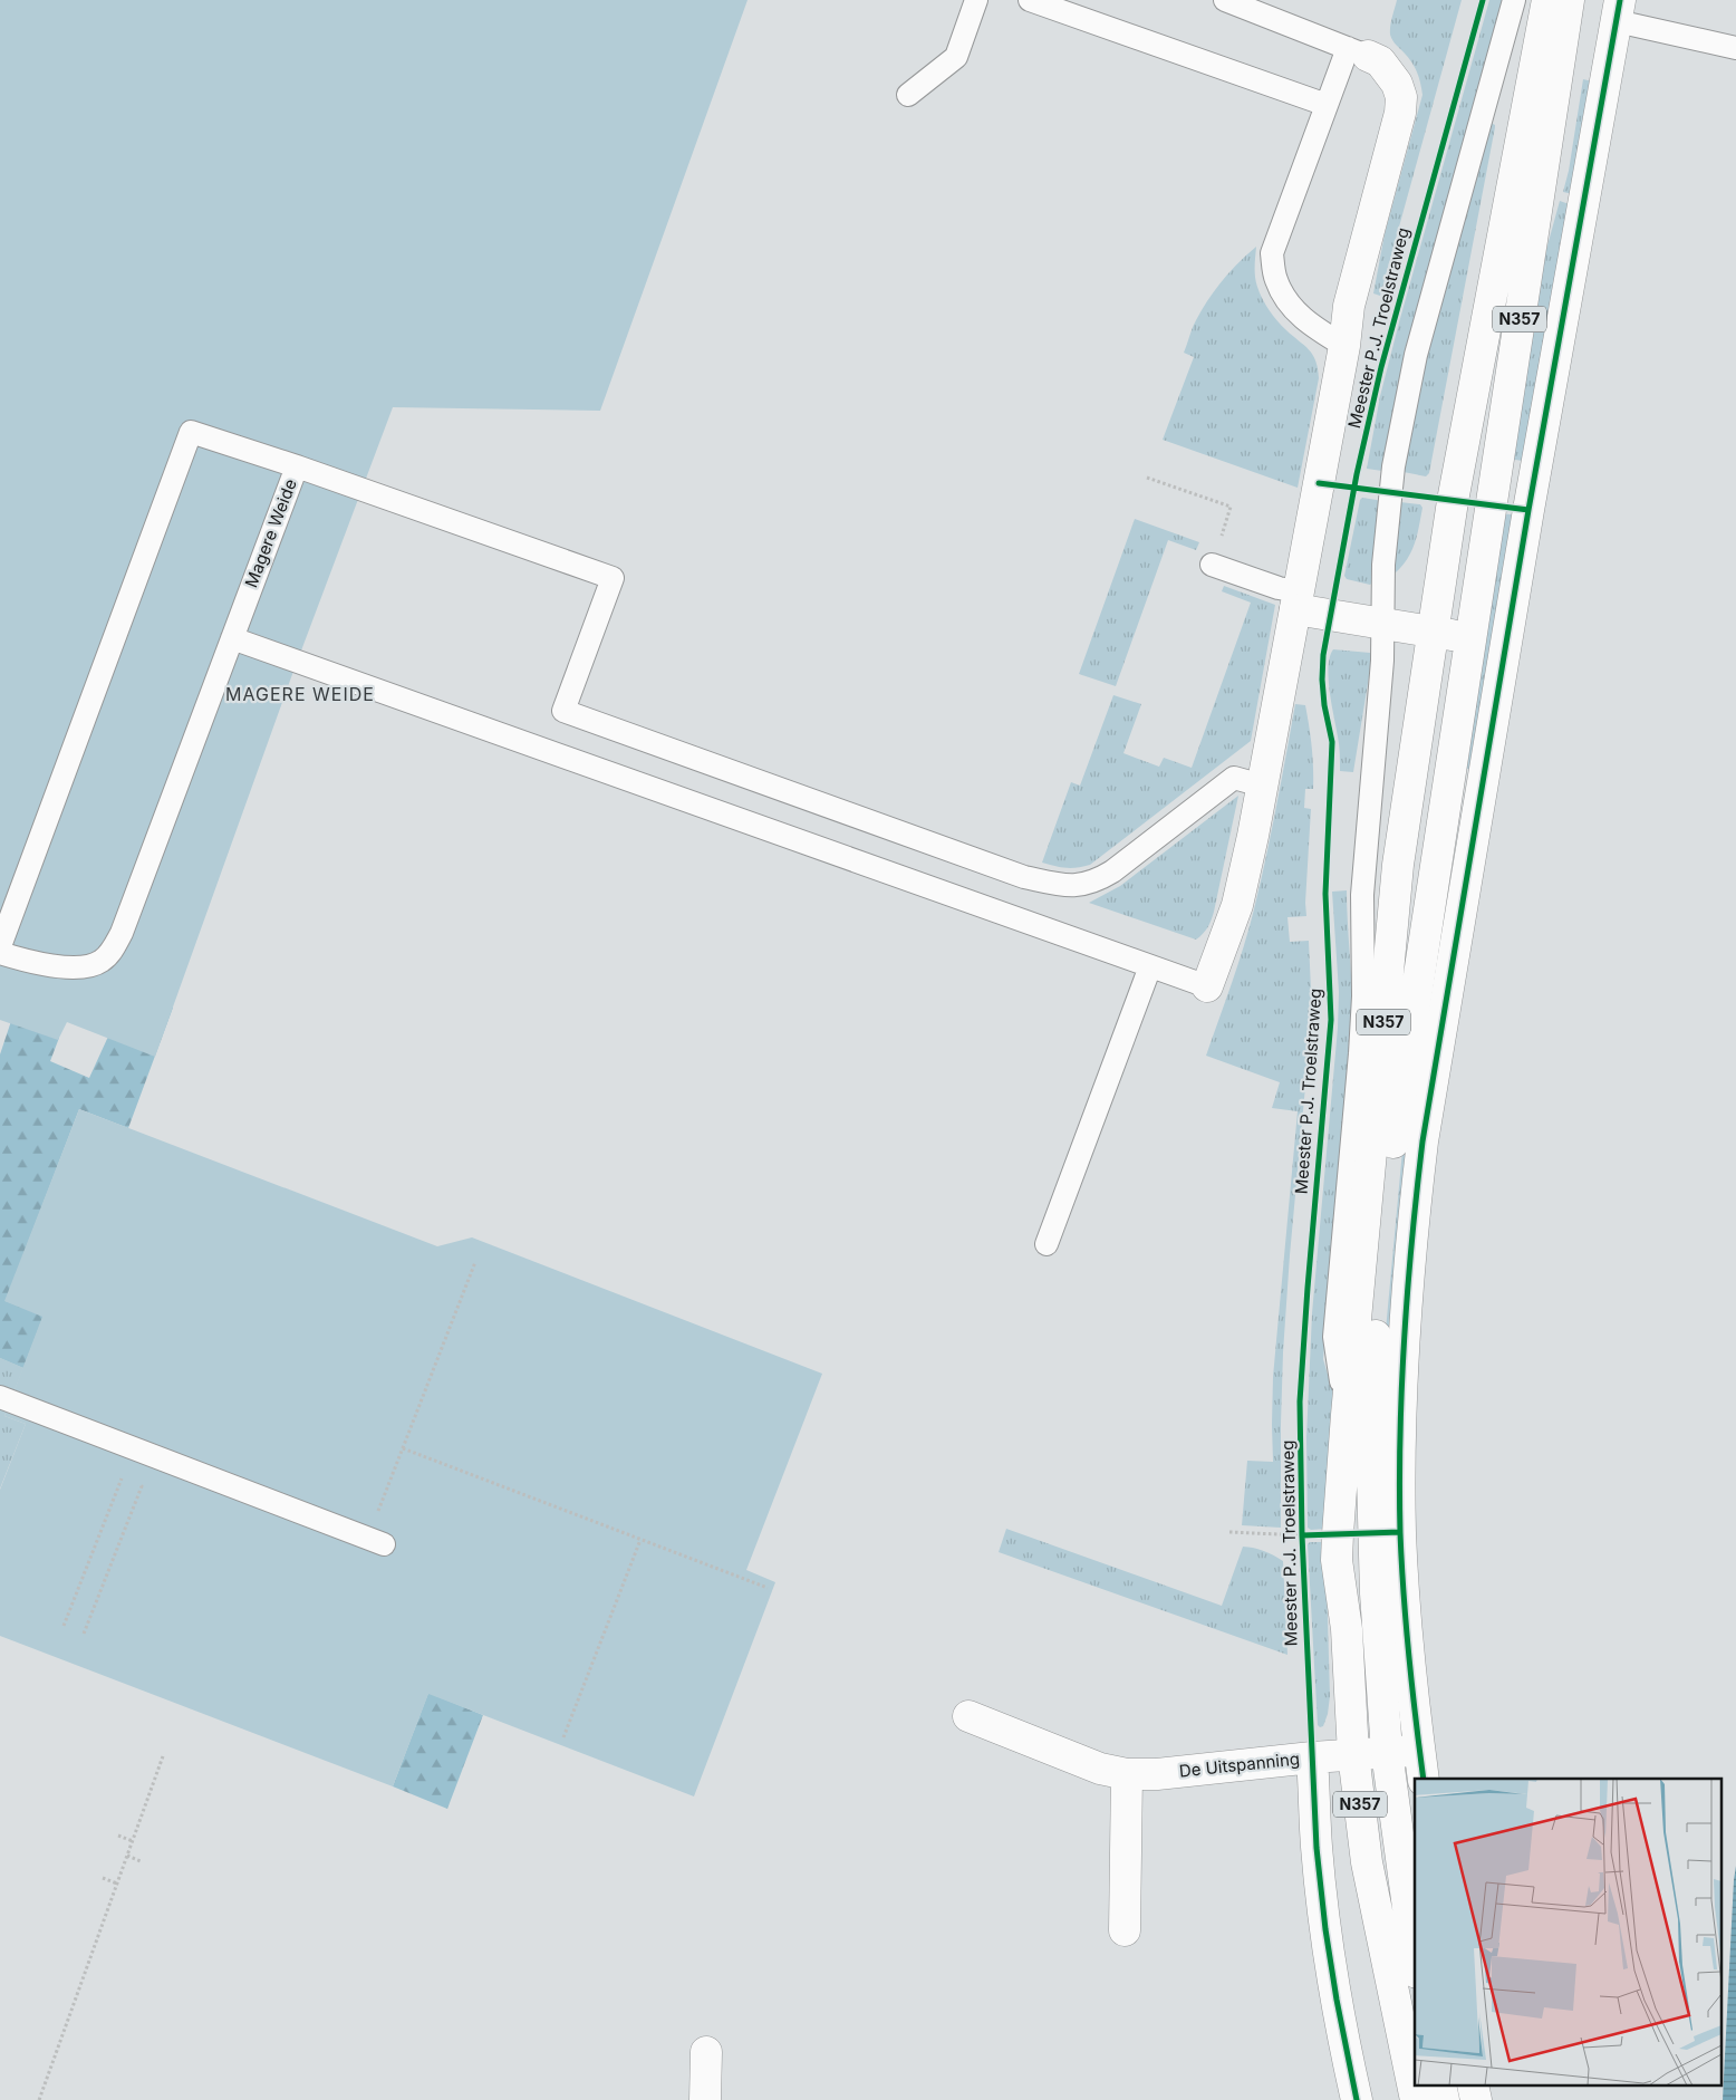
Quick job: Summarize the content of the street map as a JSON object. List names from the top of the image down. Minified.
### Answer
{"streets":{"main road":["N357","Meester P.J. Troelstraweg","De Uitspanning"],"lane":["Magere Weide"]},"crossings":[["N357","De Uitspanning"]],"districts":["MAGERE WEIDE"]}
